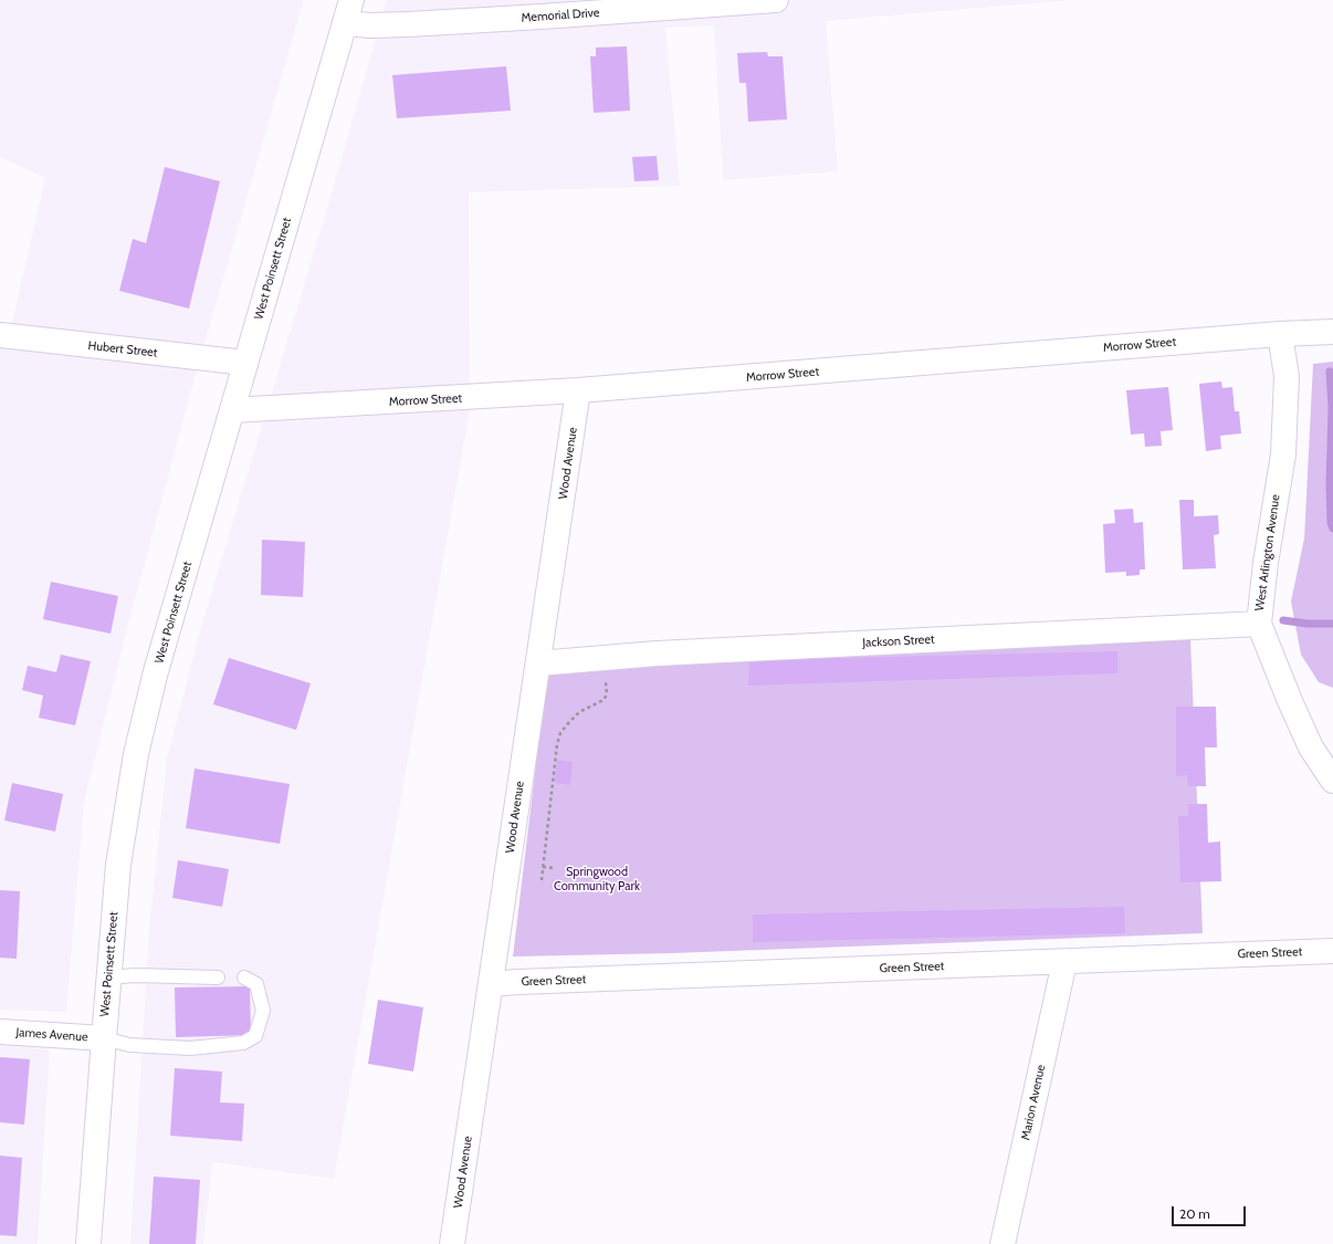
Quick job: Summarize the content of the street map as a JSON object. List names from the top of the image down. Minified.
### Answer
{"streets":{"street":["Memorial Drive","West Poinsett Street","Morrow Street","Hubert Street","Wood Avenue","West Arlington Avenue","Jackson Street","Green Street","James Avenue","Marion Avenue"]},"crossings":[["Memorial Drive","West Poinsett Street"],["West Poinsett Street","Morrow Street"],["West Poinsett Street","Hubert Street"],["West Poinsett Street","James Avenue"],["Morrow Street","Wood Avenue"],["Morrow Street","West Arlington Avenue"],["Wood Avenue","Jackson Street"],["Wood Avenue","Green Street"],["West Arlington Avenue","Jackson Street"],["Green Street","Marion Avenue"]],"parks":["Springwood Community Park"],"scale_bar":"20 m"}
